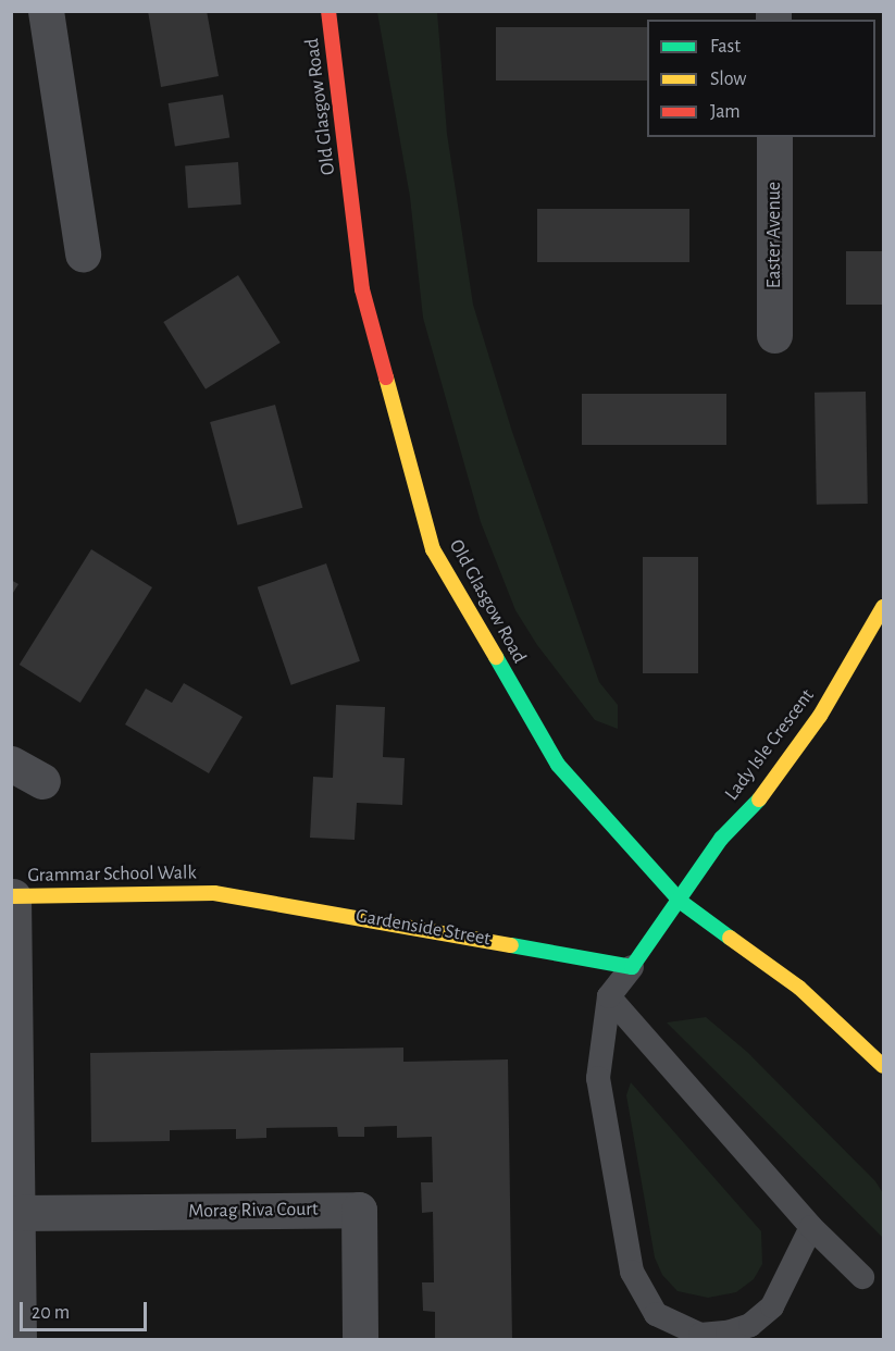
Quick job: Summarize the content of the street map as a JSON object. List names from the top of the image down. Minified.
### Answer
{"streets":{"street":["Old Glasgow Road","Easter Avenue","Lady Isle Crescent","Grammar School Walk","Gardenside Street","Morag Riva Court"]},"crossings":[["Old Glasgow Road","Lady Isle Crescent"],["Lady Isle Crescent","Gardenside Street"],["Grammar School Walk","Gardenside Street"]],"legend":["Fast","Slow","Jam"],"scale_bar":"20 m"}
